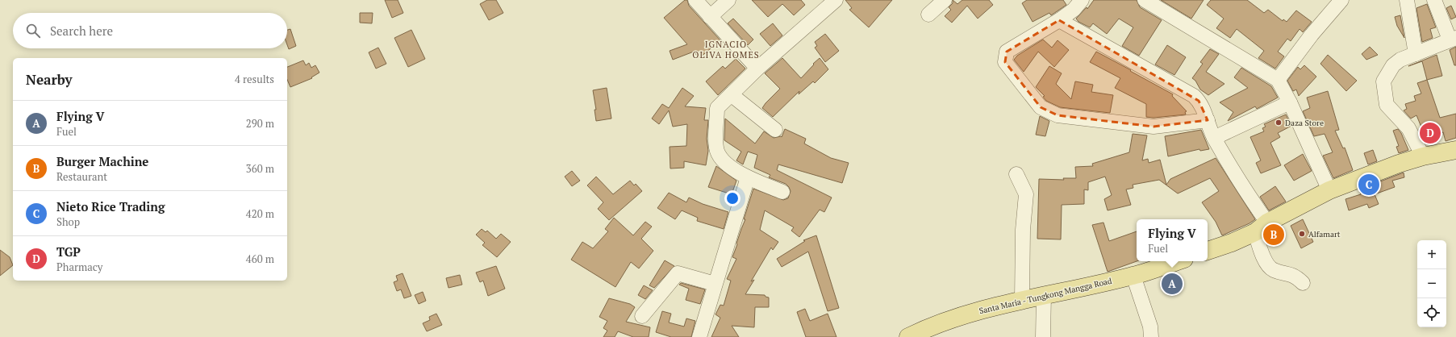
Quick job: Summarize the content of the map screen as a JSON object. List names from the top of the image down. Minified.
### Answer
{"streets":{"main road":["Santa Maria - Tungkong Mangga Road"]},"districts":["IGNACIO OLIVA HOMES"],"places":["Daza Store","Alfamart"],"page":{"search":"Search here","heading":["Nearby","4 results"],"list":[{"mark":"A","name":"Flying V","note":"Fuel","value":"290 m"},{"mark":"B","name":"Burger Machine","note":"Restaurant","value":"360 m"},{"mark":"C","name":"Nieto Rice Trading","note":"Shop","value":"420 m"},{"mark":"D","name":"TGP","note":"Pharmacy","value":"460 m"}],"pins":["D","C","B","A"],"popup":["Flying V","Fuel"],"map_buttons":["+","−"]}}
